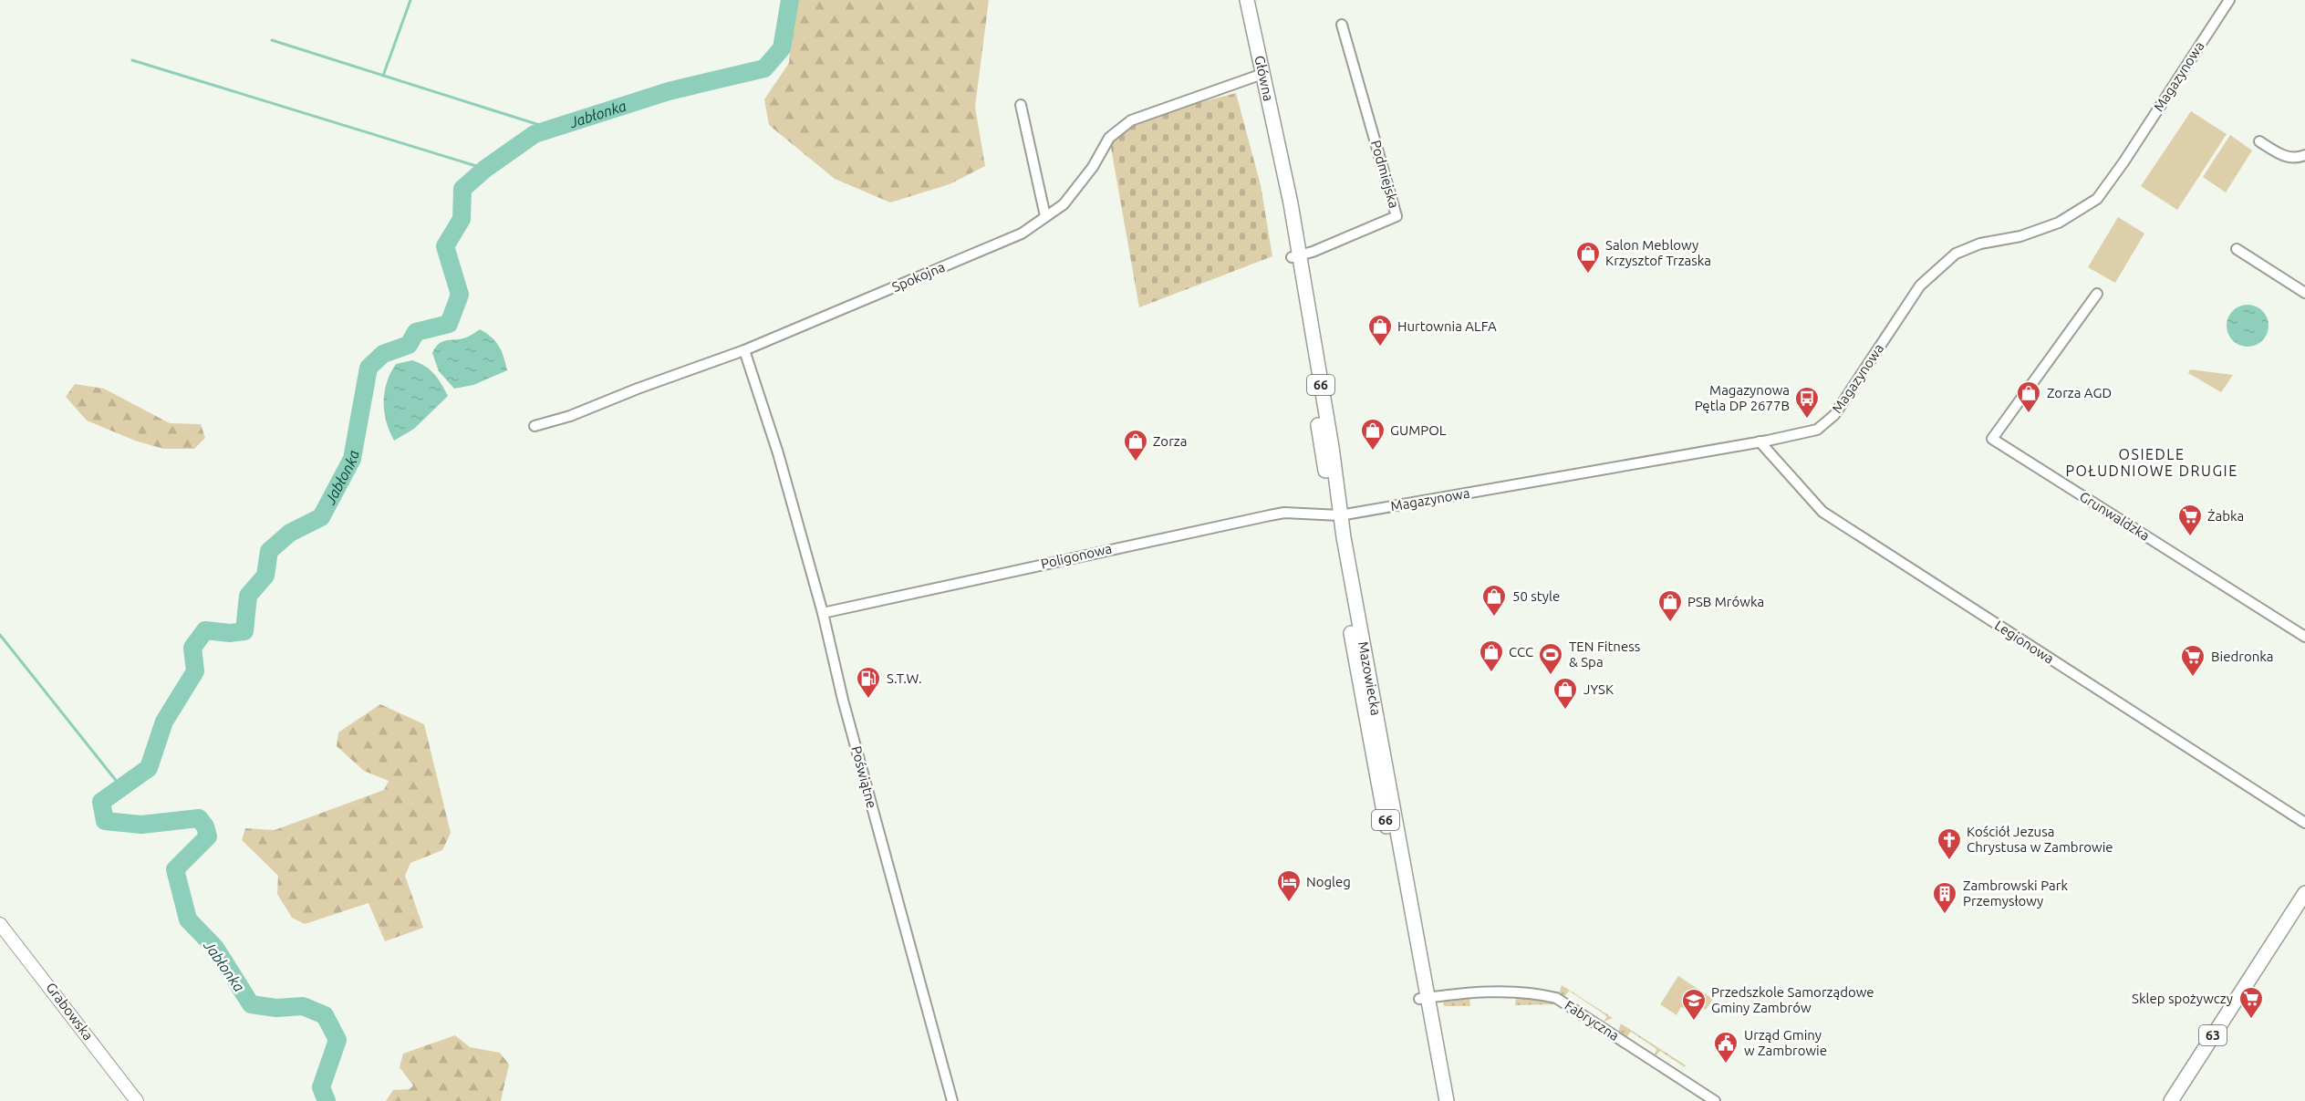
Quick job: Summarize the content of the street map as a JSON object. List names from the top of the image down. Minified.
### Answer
{"streets":{"main road":["Główna","66","Mazowiecka","63"],"street":["Magazynowa","Podmiejska","Spokojna","Grunwaldzka","Poligonowa","Legionowa","Poświątne","Grabowska","Fabryczna"]},"crossings":[["Magazynowa","Poligonowa"],["Magazynowa","Legionowa"],["Magazynowa","Mazowiecka"],["Główna","Podmiejska"],["Główna","Spokojna"],["Główna","Mazowiecka"],["Podmiejska","Mazowiecka"],["Spokojna","Poświątne"],["Poligonowa","Mazowiecka"],["Poligonowa","Poświątne"],["Mazowiecka","Fabryczna"]],"districts":["OSIEDLE POŁUDNIOWE DRUGIE"],"water":["Jabłonka"],"places":{"shop":["Salon Meblowy Krzysztof Trzaska","Hurtownia ALFA","Zorza AGD","GUMPOL","Zorza","50 style","PSB Mrówka","CCC","JYSK"],"bus stop":["Magazynowa Pętla DP 2677B"],"supermarket":["Żabka","Biedronka","Sklep spożywczy"],"sports":["TEN Fitness & Spa"],"fuel station":["S.T.W."],"church":["Kościół Jezusa Chrystusa w Zambrowie"],"hotel":["Nogleg"],"building":["Zambrowski Park Przemysłowy"],"school or university":["Przedszkole Samorządowe Gminy Zambrów"],"public building":["Urząd Gminy w Zambrowie"]}}
